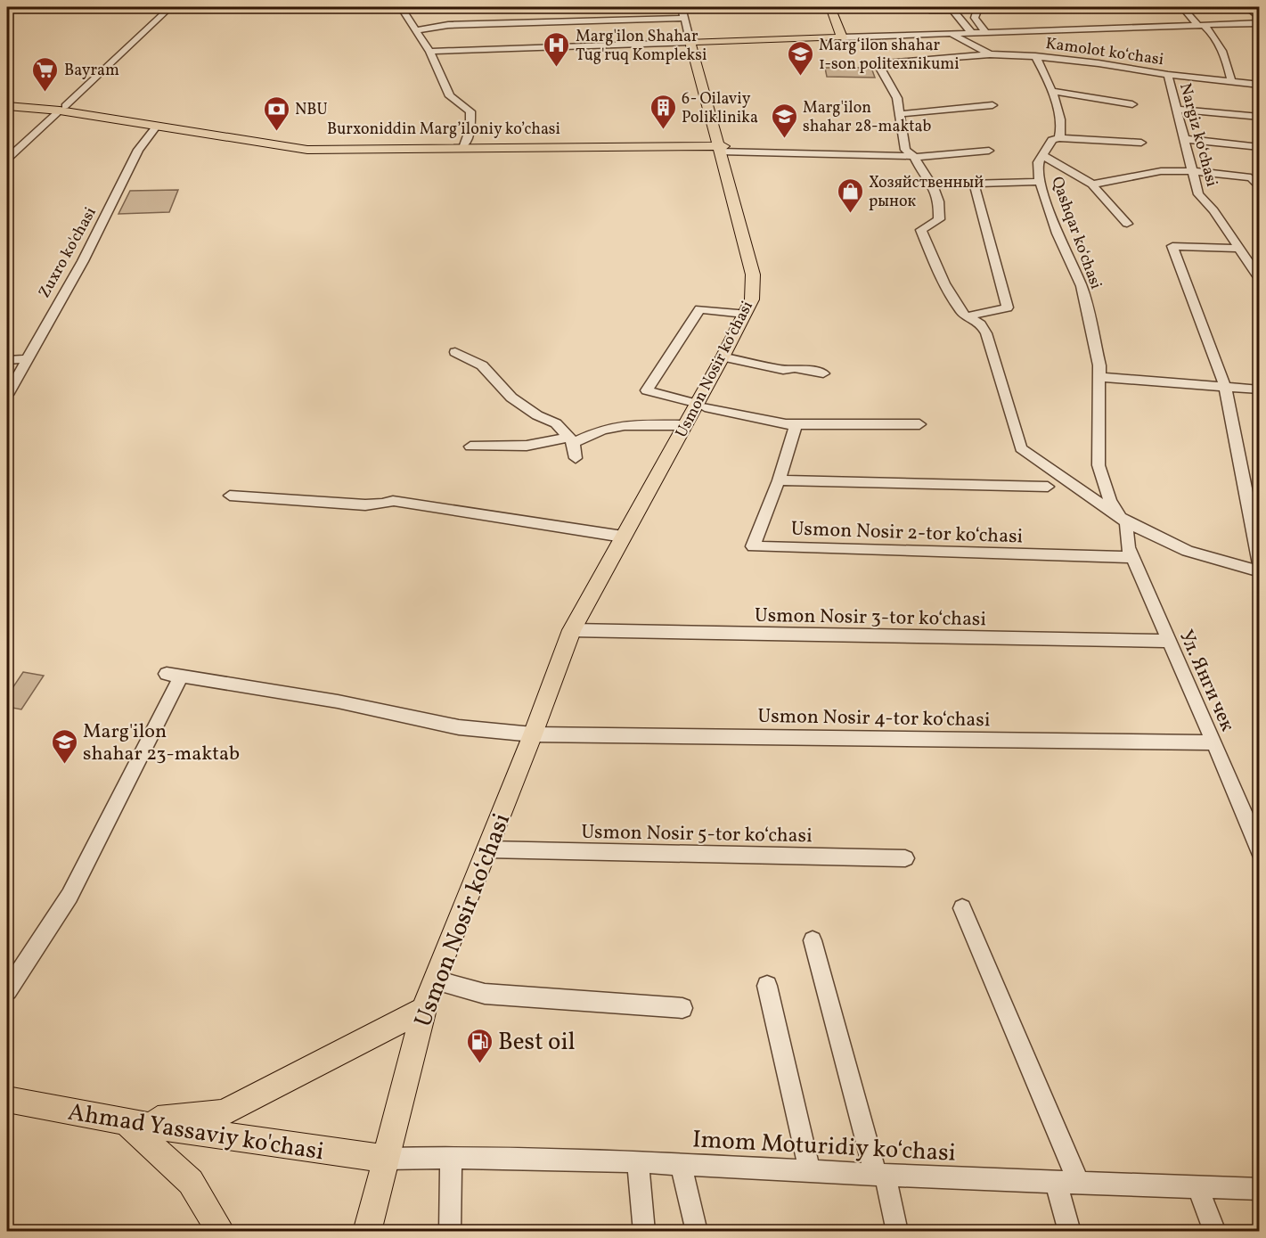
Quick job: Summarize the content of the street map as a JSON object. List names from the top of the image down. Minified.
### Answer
{"streets":{"main road":["Burxoniddin Marg’iloniy ko’chasi","Usmon Nosir ko‘chasi","Ahmad Yassaviy ko'chasi"],"street":["Kamolot koʻchasi","Nargiz koʻchasi","Qashqar koʻchasi","Zuxro ko'chasi","Usmon Nosir 2-tor koʻchasi","Usmon Nosir 3-tor koʻchasi","Ул. Янги чек","Usmon Nosir 4-tor koʻchasi","Usmon Nosir 5-tor koʻchasi","Imom Moturidiy koʻchasi"]},"crossings":[["Kamolot koʻchasi","Nargiz koʻchasi"],["Burxoniddin Marg’iloniy ko’chasi","Zuxro ko'chasi"],["Burxoniddin Marg’iloniy ko’chasi","Usmon Nosir ko‘chasi"],["Qashqar koʻchasi","Ул. Янги чек"],["Usmon Nosir ko‘chasi","Usmon Nosir 3-tor koʻchasi"],["Usmon Nosir ko‘chasi","Usmon Nosir 4-tor koʻchasi"],["Usmon Nosir ko‘chasi","Usmon Nosir 5-tor koʻchasi"],["Usmon Nosir ko‘chasi","Ahmad Yassaviy ko'chasi"],["Usmon Nosir ko‘chasi","Imom Moturidiy koʻchasi"],["Usmon Nosir 2-tor koʻchasi","Ул. Янги чек"],["Usmon Nosir 3-tor koʻchasi","Ул. Янги чек"],["Ул. Янги чек","Usmon Nosir 4-tor koʻchasi"],["Ahmad Yassaviy ko'chasi","Imom Moturidiy koʻchasi"]],"places":{"hospital":["Marg'ilon Shahar Tug'ruq Kompleksi"],"school or university":["Margʻilon shahar 1-son politexnikumi","Marg'ilon shahar 28-maktab","Marg'ilon shahar 23-maktab"],"supermarket":["Bayram"],"building":["6- Oilaviy Poliklinika"],"bank":["NBU"],"shop":["Хозяйственный рынок"],"fuel station":["Best oil"]}}
